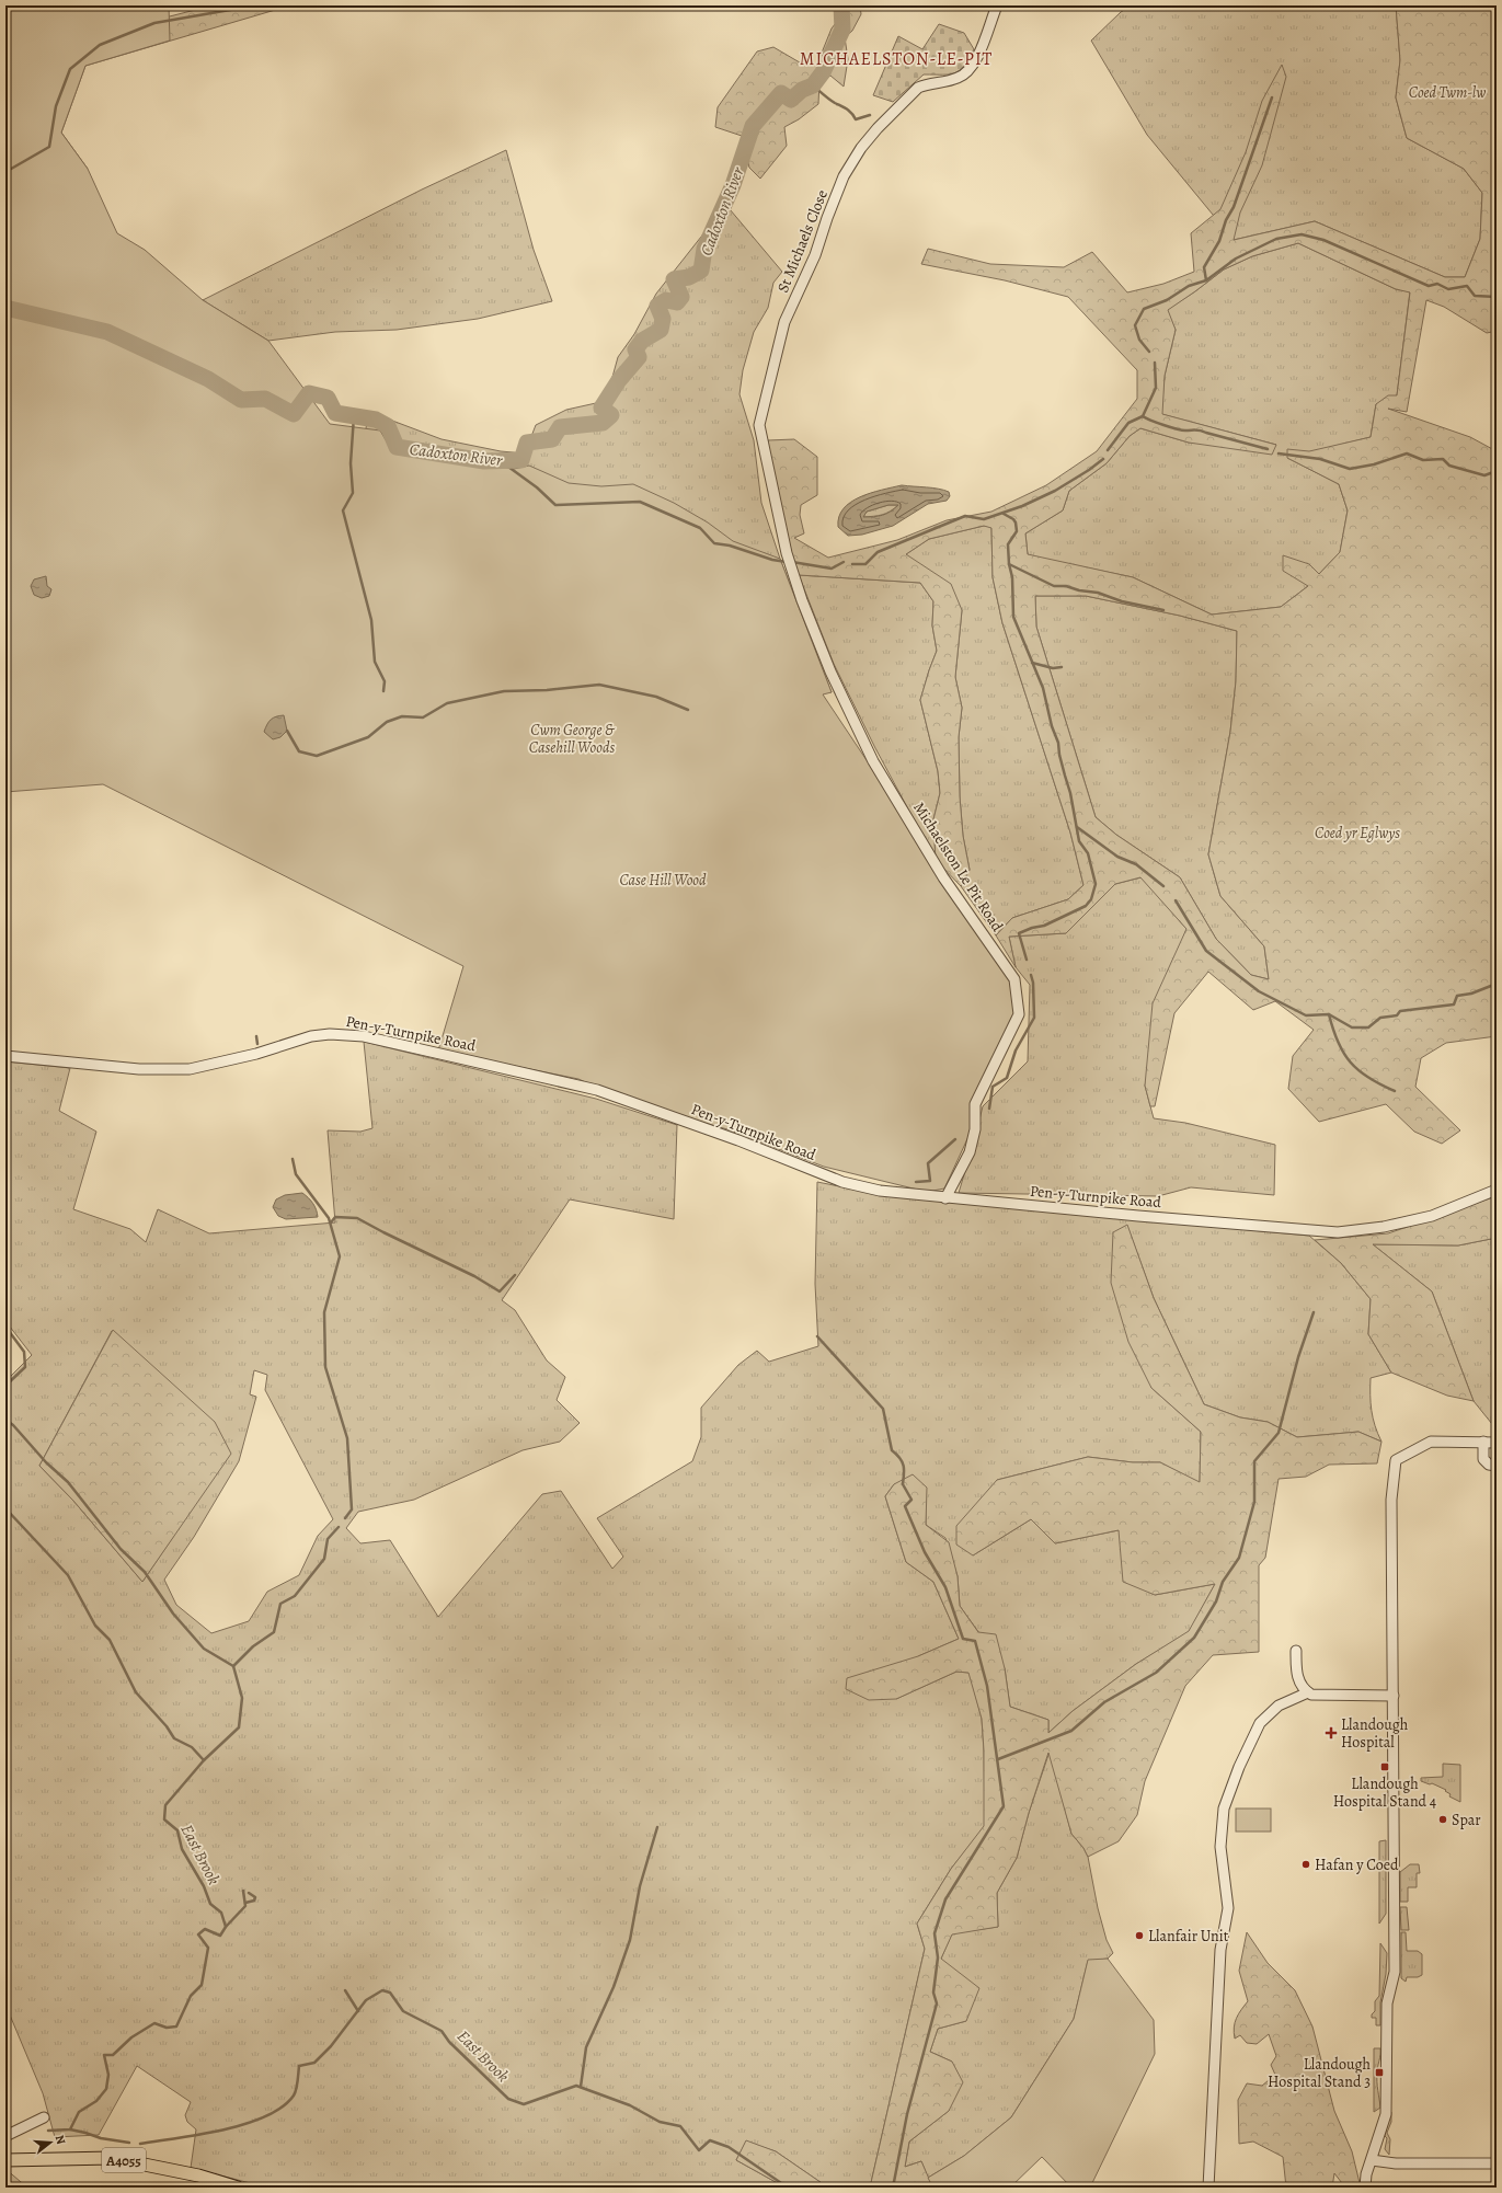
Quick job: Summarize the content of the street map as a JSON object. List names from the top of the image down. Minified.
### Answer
{"streets":{"main road":["A4055"],"street":["St Michaels Close","Michaelston Le Pit Road","Pen-y-Turnpike Road"]},"crossings":[["St Michaels Close","Michaelston Le Pit Road"],["Michaelston Le Pit Road","Pen-y-Turnpike Road"]],"districts":["MICHAELSTON-LE-PIT"],"water":["Cadoxton River","East Brook"],"parks":["Coed Twm-lw","Cwm George & Casehill Woods","Coed yr Eglwys","Case Hill Wood"],"places":{"health":["Llandough Hospital"],"transit":["Llandough Hospital Stand 4","Llandough Hospital Stand 3"],"other":["Spar","Hafan y Coed","Llanfair Unit"]},"north":"right"}
